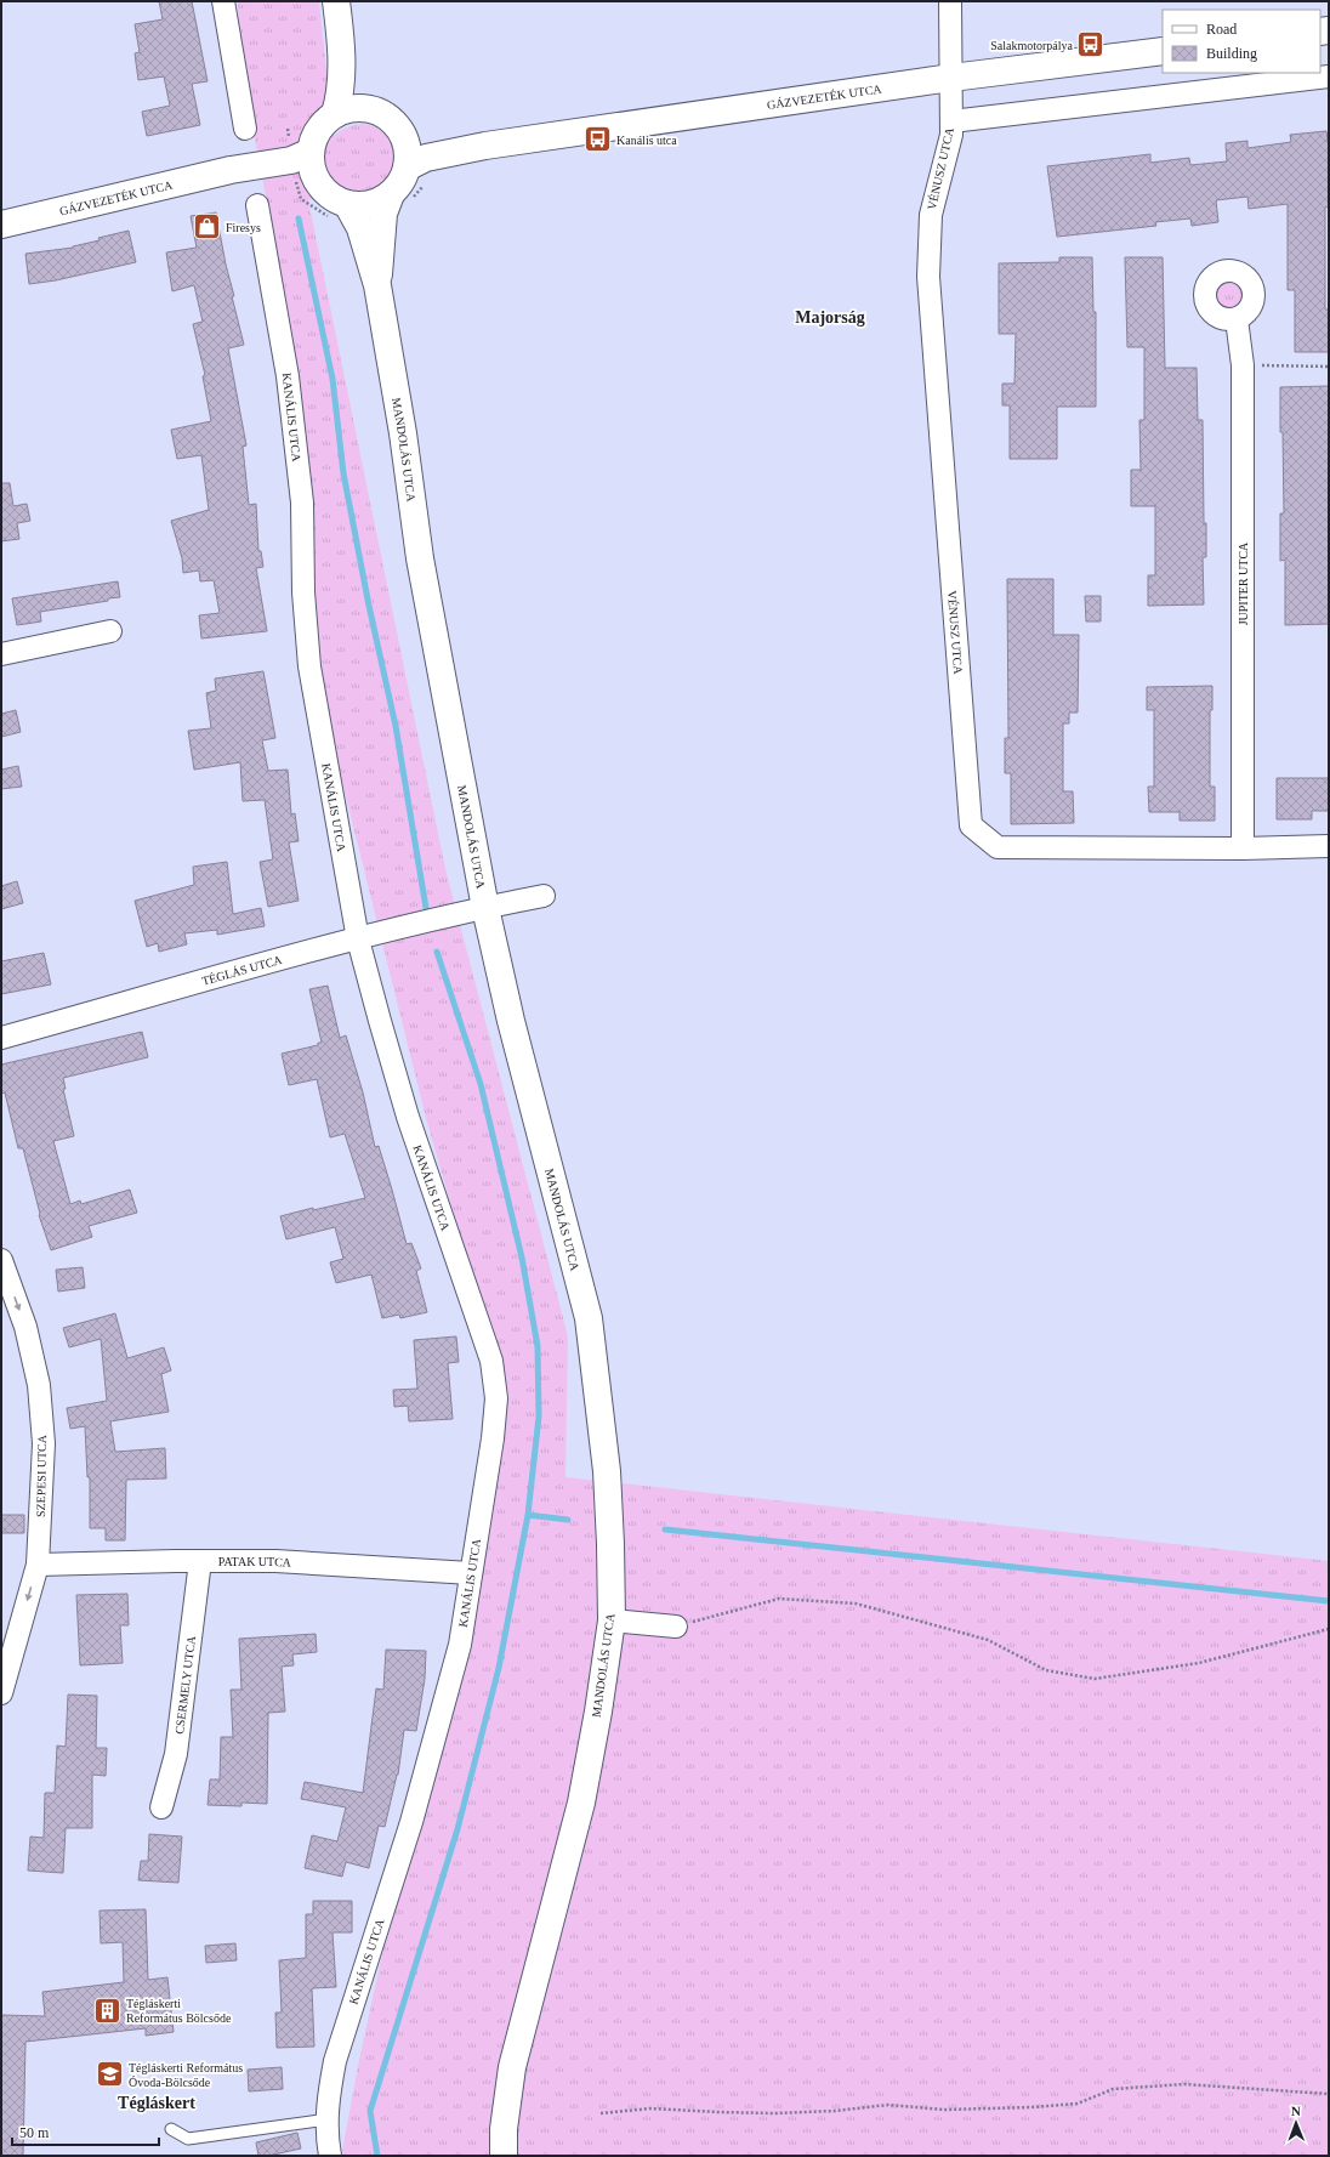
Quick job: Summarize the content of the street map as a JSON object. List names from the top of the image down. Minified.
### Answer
{"streets":{"street":["GÁZVEZETÉK UTCA","VÉNUSZ UTCA","KANÁLIS UTCA","MANDOLÁS UTCA","JUPITER UTCA","TÉGLÁS UTCA","SZEPESI UTCA","PATAK UTCA","CSERMELY UTCA"]},"crossings":[["GÁZVEZETÉK UTCA","VÉNUSZ UTCA"],["GÁZVEZETÉK UTCA","MANDOLÁS UTCA"],["VÉNUSZ UTCA","JUPITER UTCA"],["KANÁLIS UTCA","TÉGLÁS UTCA"],["KANÁLIS UTCA","PATAK UTCA"],["MANDOLÁS UTCA","TÉGLÁS UTCA"],["SZEPESI UTCA","PATAK UTCA"],["PATAK UTCA","CSERMELY UTCA"]],"one_way":["SZEPESI UTCA"],"districts":["Majorság","Tégláskert"],"places":{"bus stop":["Salakmotorpálya","Kanális utca"],"shop":["Firesys"],"building":["Tégláskerti Református Bölcsőde"],"school or university":["Tégláskerti Református Óvoda-Bölcsőde"]},"legend":["Road","Building"],"scale_bar":"50 m","north":"top"}
